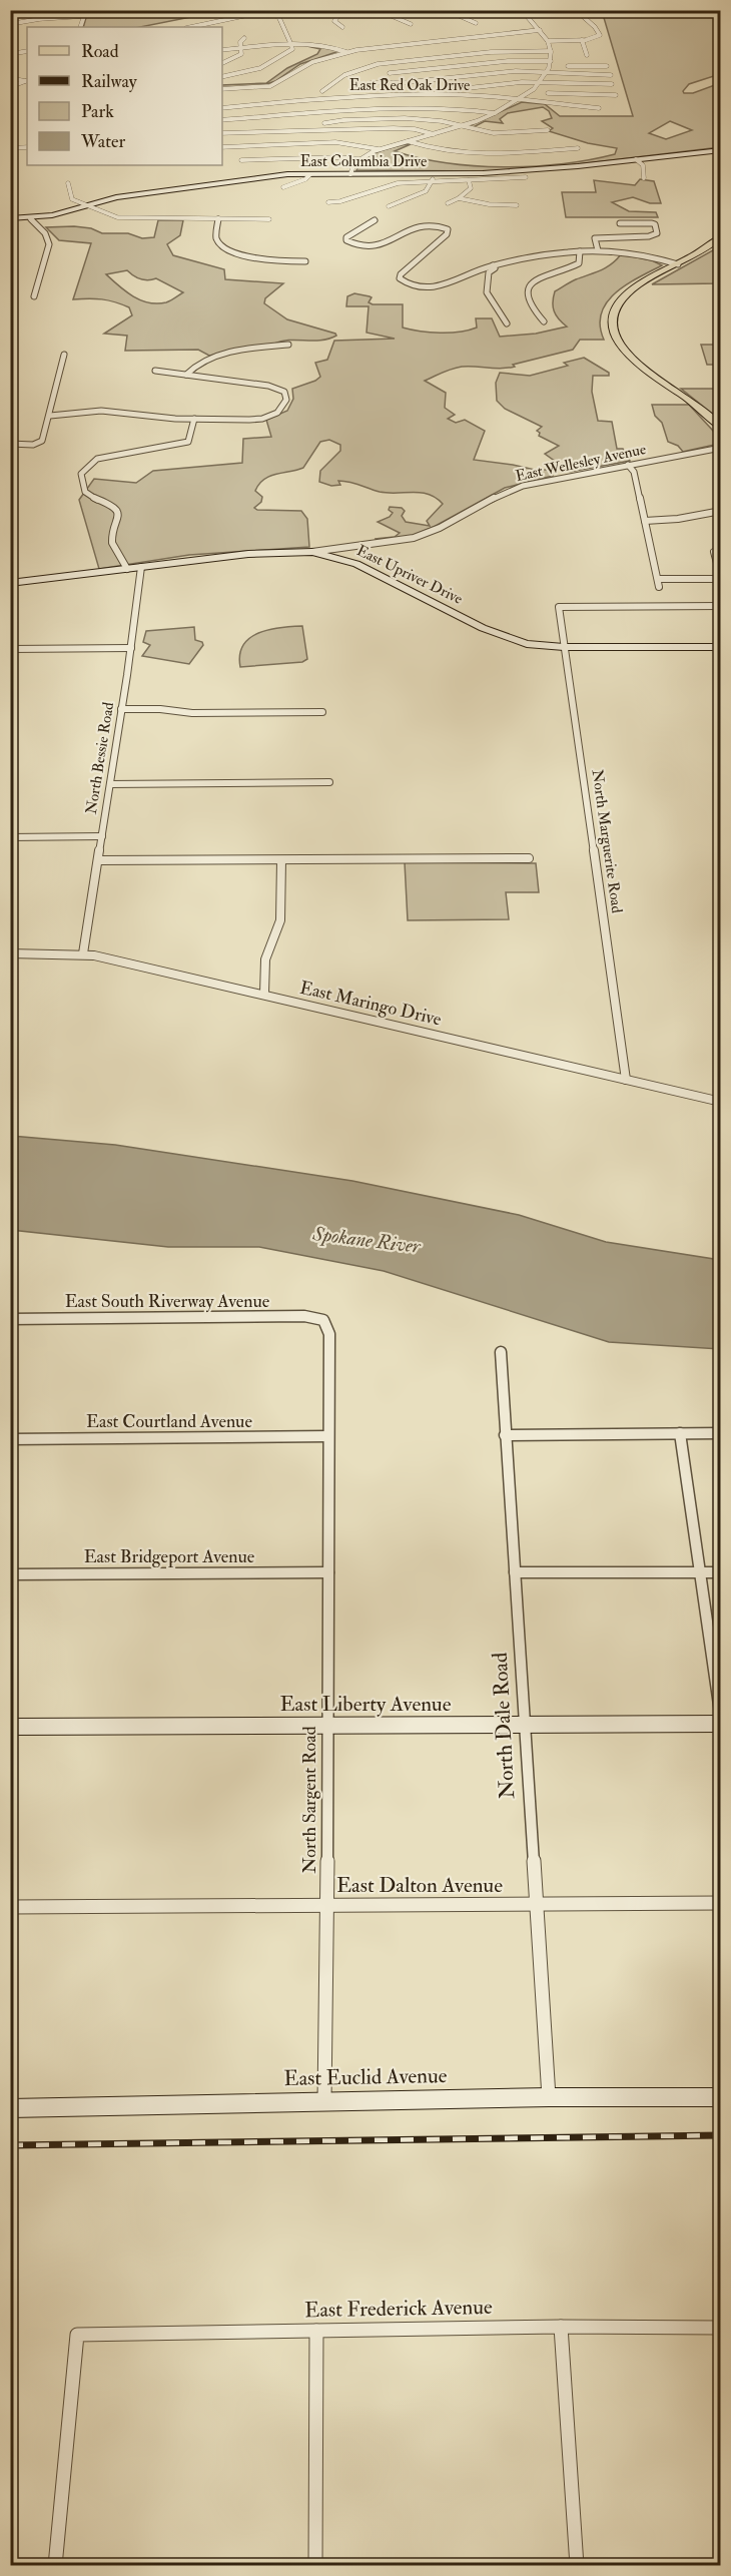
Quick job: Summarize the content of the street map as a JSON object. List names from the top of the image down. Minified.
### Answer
{"streets":{"street":["East Red Oak Drive","East Columbia Drive","East Wellesley Avenue","East Upriver Drive","North Bessie Road","North Marguerite Road","East Maringo Drive","East South Riverway Avenue","East Courtland Avenue","East Bridgeport Avenue","East Liberty Avenue","North Dale Road","North Sargent Road","East Dalton Avenue","East Euclid Avenue","East Frederick Avenue"]},"crossings":[["East Wellesley Avenue","East Upriver Drive"],["East Upriver Drive","North Bessie Road"],["East Upriver Drive","North Marguerite Road"],["North Bessie Road","East Maringo Drive"],["North Marguerite Road","East Maringo Drive"],["East South Riverway Avenue","North Sargent Road"],["East Courtland Avenue","North Sargent Road"],["East Bridgeport Avenue","North Sargent Road"],["East Liberty Avenue","North Dale Road"],["East Liberty Avenue","North Sargent Road"],["North Dale Road","East Dalton Avenue"],["North Dale Road","East Euclid Avenue"],["North Sargent Road","East Dalton Avenue"],["North Sargent Road","East Euclid Avenue"]],"water":["Spokane River"],"legend":["Road","Railway","Park","Water"]}
